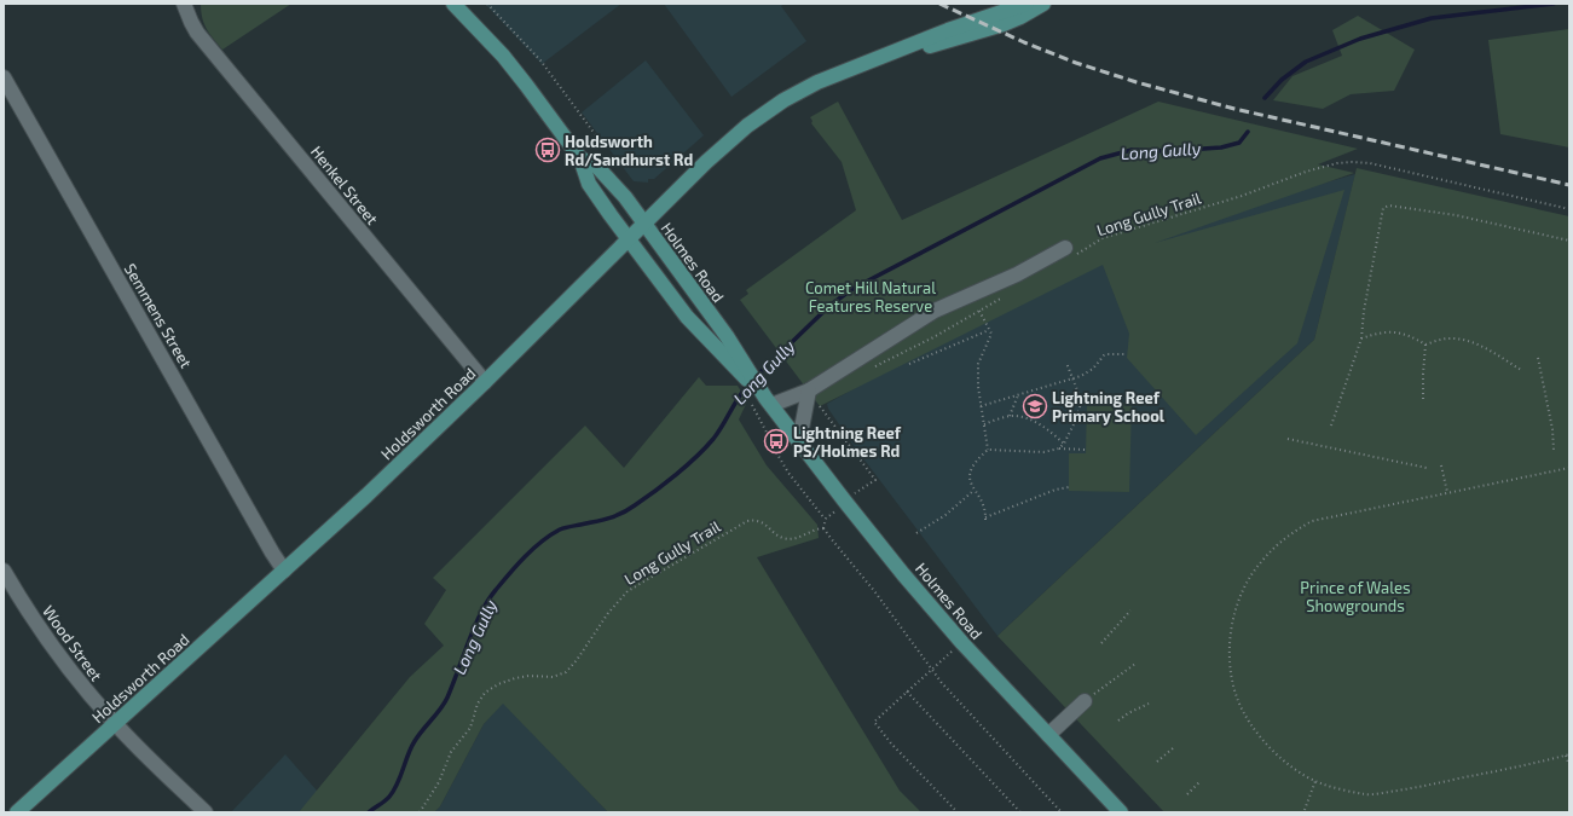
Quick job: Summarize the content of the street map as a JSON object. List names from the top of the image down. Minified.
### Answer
{"streets":{"main road":["Holmes Road","Holdsworth Road"],"street":["Henkel Street","Semmens Street","Wood Street"],"path":["Long Gully Trail"]},"crossings":[["Henkel Street","Holdsworth Road"],["Holmes Road","Holdsworth Road"],["Semmens Street","Holdsworth Road"],["Holdsworth Road","Wood Street"]],"water":["Long Gully"],"parks":["Comet Hill Natural Features Reserve","Prince of Wales Showgrounds"],"places":{"bus stop":["Holdsworth Rd/Sandhurst Rd","Lightning Reef PS/Holmes Rd"],"school or university":["Lightning Reef Primary School"]}}
